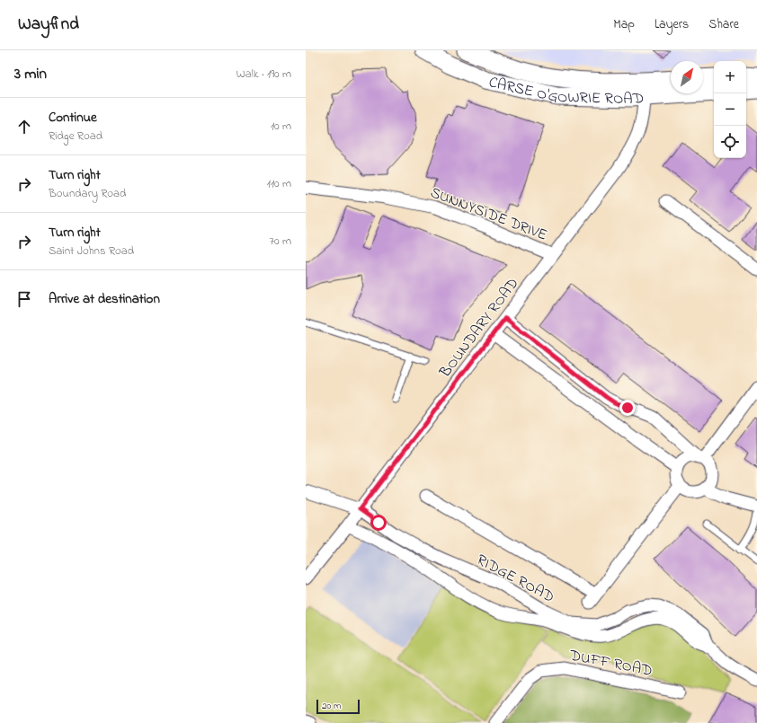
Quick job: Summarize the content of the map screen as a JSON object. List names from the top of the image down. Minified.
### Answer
{"streets":{"main road":["CARSE O'GOWRIE ROAD"],"street":["SUNNYSIDE DRIVE","BOUNDARY ROAD","RIDGE ROAD","DUFF ROAD"]},"crossings":[["CARSE O'GOWRIE ROAD","BOUNDARY ROAD"],["SUNNYSIDE DRIVE","BOUNDARY ROAD"],["BOUNDARY ROAD","RIDGE ROAD"]],"scale_bar":"20 m","north":"top right","page":{"header":"Wayfind","nav":["Map","Layers","Share"],"heading":["3 min","Walk · 190 m"],"map_buttons":["+","−"],"list":[["Continue","Ridge Road","10 m"],["Turn right","Boundary Road","110 m"],["Turn right","Saint Johns Road","70 m"],"Arrive at destination"],"scale":"20 m"}}
